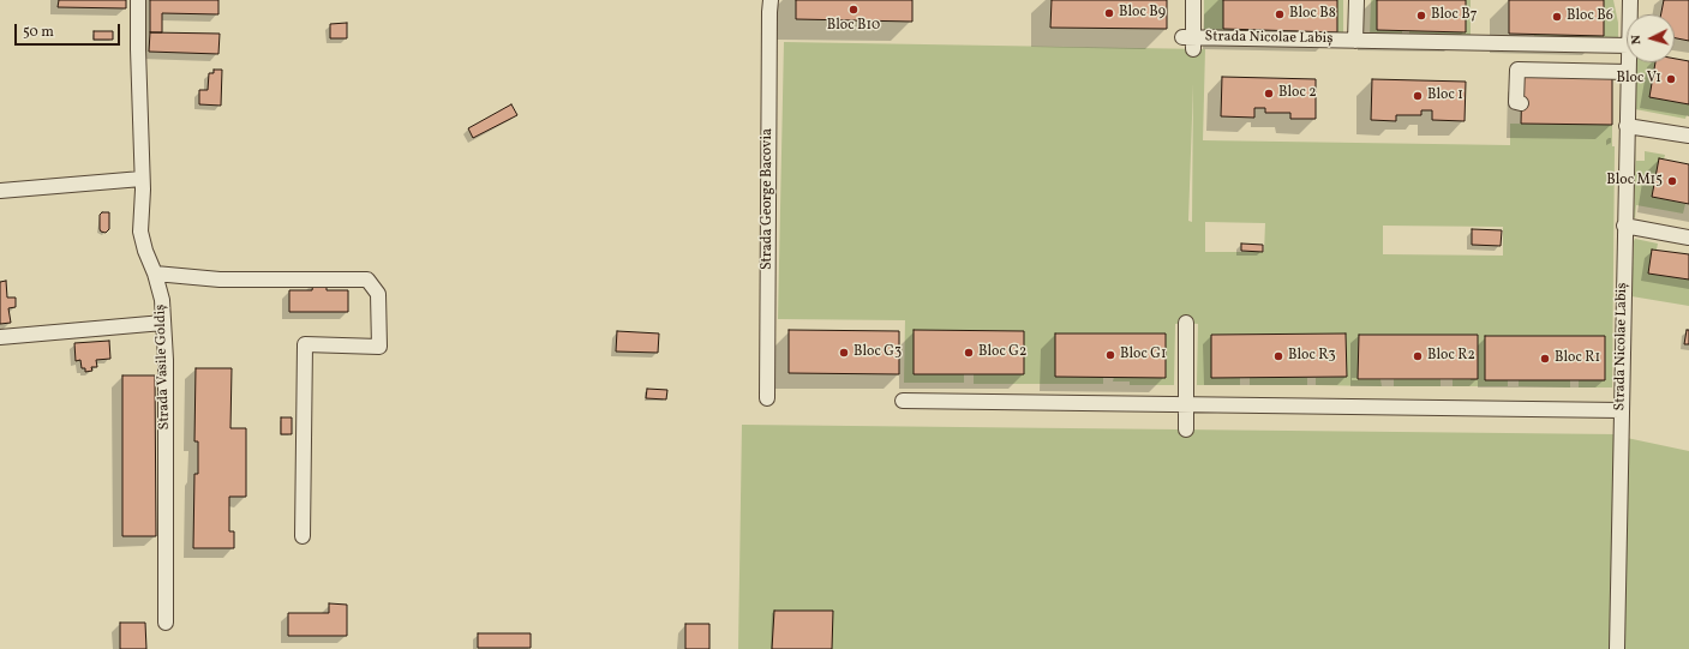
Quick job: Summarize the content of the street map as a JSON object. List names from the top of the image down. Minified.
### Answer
{"streets":{"street":["Strada Nicolae Labiș","Strada George Bacovia","Strada Vasile Goldiș"]},"places":["Bloc B10","Bloc B9","Bloc B8","Bloc B7","Bloc B6","Bloc V1","Bloc 2","Bloc 1","Bloc M15","Bloc G3","Bloc G2","Bloc G1","Bloc R3","Bloc R2","Bloc R1"],"scale_bar":"50 m","north":"left"}
